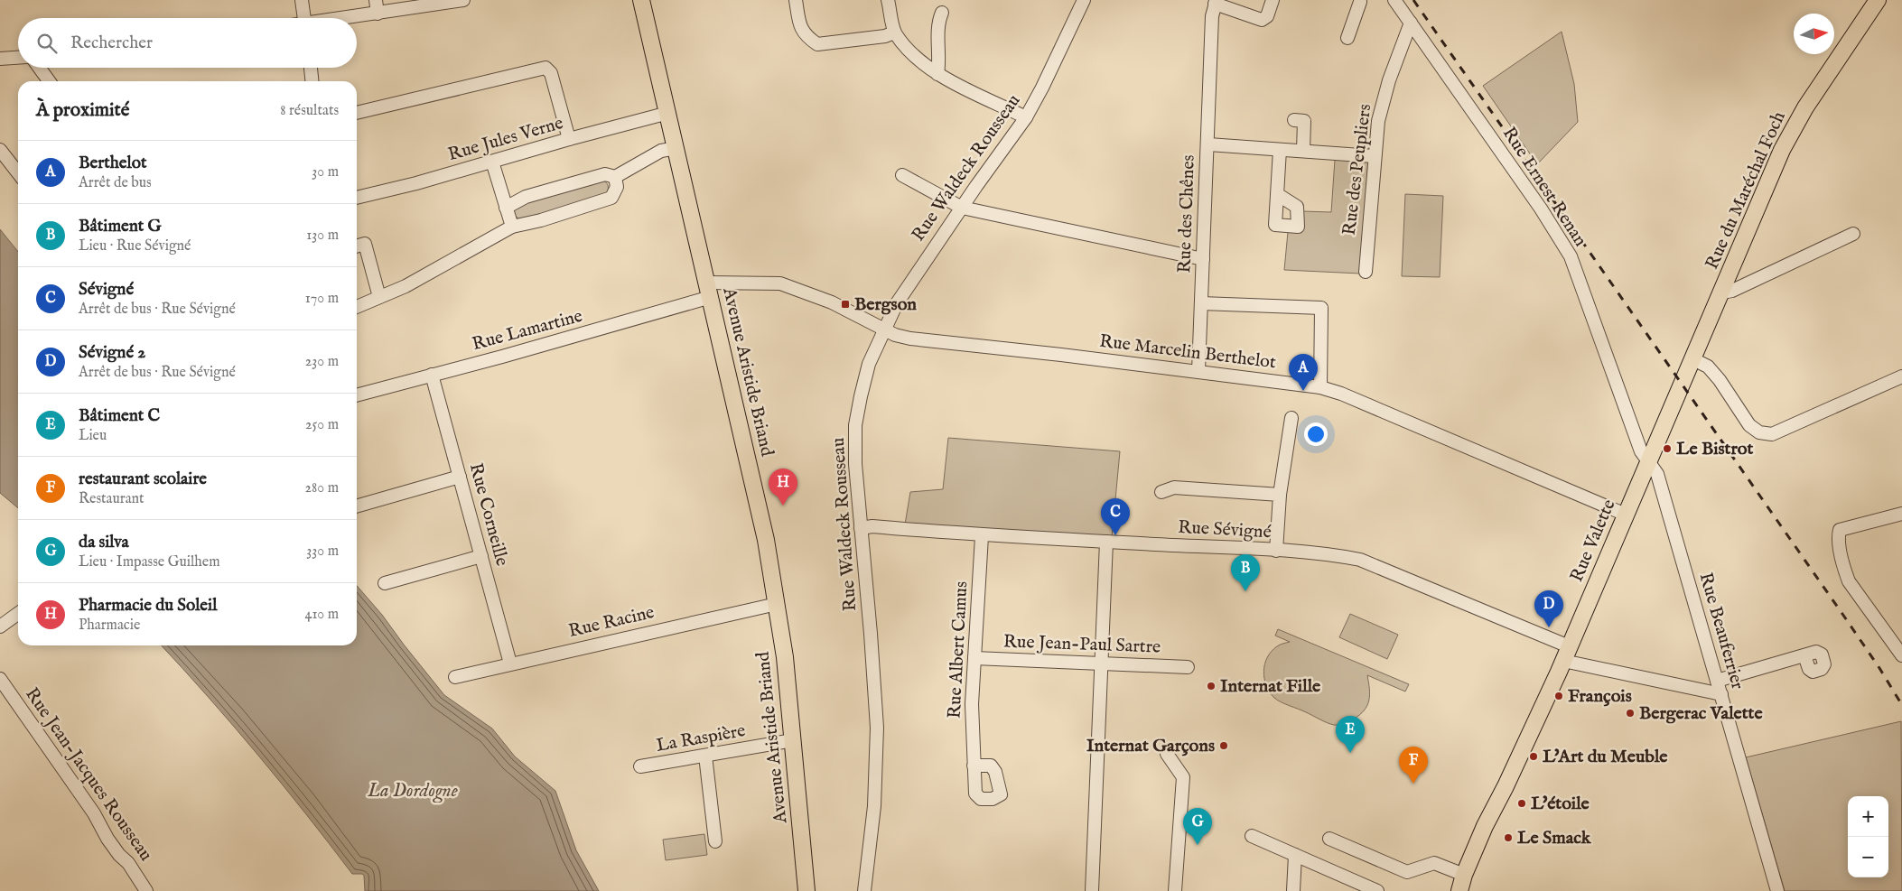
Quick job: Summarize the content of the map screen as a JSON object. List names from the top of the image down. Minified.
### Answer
{"streets":{"main road":["Rue du Maréchal Foch","Avenue Aristide Briand","Rue Valette"],"street":["Rue Jules Verne","Rue Waldeck Rousseau","Rue des Peupliers","Rue Ernest Renan","Rue des Chênes","Rue Lamartine","Rue Marcelin Berthelot","Rue Corneille","Rue Sévigné","Rue Racine","Rue Beauferrier","Rue Jean-Paul Sartre","Rue Albert Camus","La Raspière","Rue Jean-Jacques Rousseau"]},"crossings":[["Rue Jules Verne","Avenue Aristide Briand"],["Rue Waldeck Rousseau","Rue Lamartine"],["Rue Waldeck Rousseau","Rue Marcelin Berthelot"],["Rue Waldeck Rousseau","Rue Sévigné"],["Rue des Peupliers","Rue Ernest Renan"],["Rue Ernest Renan","Rue Valette"],["Rue Ernest Renan","Rue Beauferrier"],["Rue du Maréchal Foch","Rue Valette"],["Rue des Chênes","Rue Marcelin Berthelot"],["Rue Lamartine","Rue Marcelin Berthelot"],["Rue Lamartine","Avenue Aristide Briand"],["Rue Lamartine","Rue Corneille"],["Rue Marcelin Berthelot","Rue Valette"],["Avenue Aristide Briand","Rue Racine"],["Avenue Aristide Briand","La Raspière"],["Rue Corneille","Rue Racine"],["Rue Sévigné","Rue Valette"],["Rue Sévigné","Rue Beauferrier"],["Rue Sévigné","Rue Albert Camus"],["Rue Valette","Rue Beauferrier"],["Rue Jean-Paul Sartre","Rue Albert Camus"]],"water":["La Dordogne"],"places":{"transit":["Bergson"],"other":["Le Bistrot","Internat Fille","François","Bergerac Valette","Internat Garçons","L'Art du Meuble","L'étoile","Le Smack"]},"north":"right","page":{"search":"Rechercher","heading":["À proximité","8 résultats"],"list":[{"mark":"A","name":"Berthelot","note":"Arrêt de bus","value":"30 m"},{"mark":"B","name":"Bâtiment G","note":"Lieu · Rue Sévigné","value":"130 m"},{"mark":"C","name":"Sévigné","note":"Arrêt de bus · Rue Sévigné","value":"170 m"},{"mark":"D","name":"Sévigné 2","note":"Arrêt de bus · Rue Sévigné","value":"230 m"},{"mark":"E","name":"Bâtiment C","note":"Lieu","value":"250 m"},{"mark":"F","name":"restaurant scolaire","note":"Restaurant","value":"280 m"},{"mark":"G","name":"da silva","note":"Lieu · Impasse Guilhem","value":"330 m"},{"mark":"H","name":"Pharmacie du Soleil","note":"Pharmacie","value":"410 m"}],"pins":["A","H","C","B","D","E","F","G"],"map_buttons":["+","−"]}}
